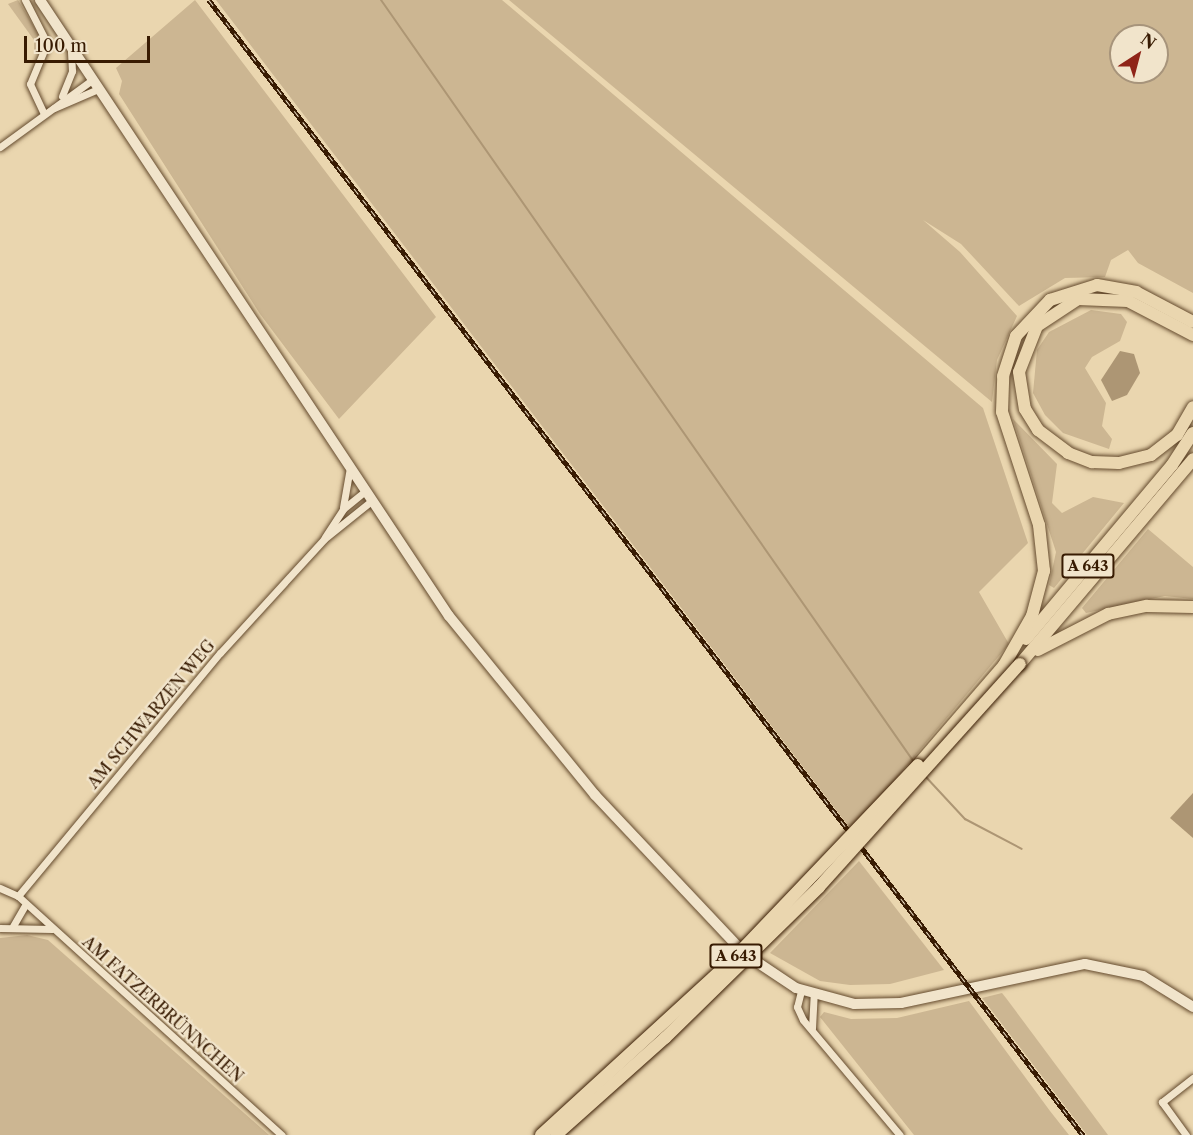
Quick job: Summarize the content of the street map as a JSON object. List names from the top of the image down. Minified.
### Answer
{"streets":{"highway":["A 643"],"street":["AM SCHWARZEN WEG","AM FATZERBRÜNNCHEN"]},"crossings":[["AM SCHWARZEN WEG","AM FATZERBRÜNNCHEN"]],"scale_bar":"100 m","north":"top right"}
